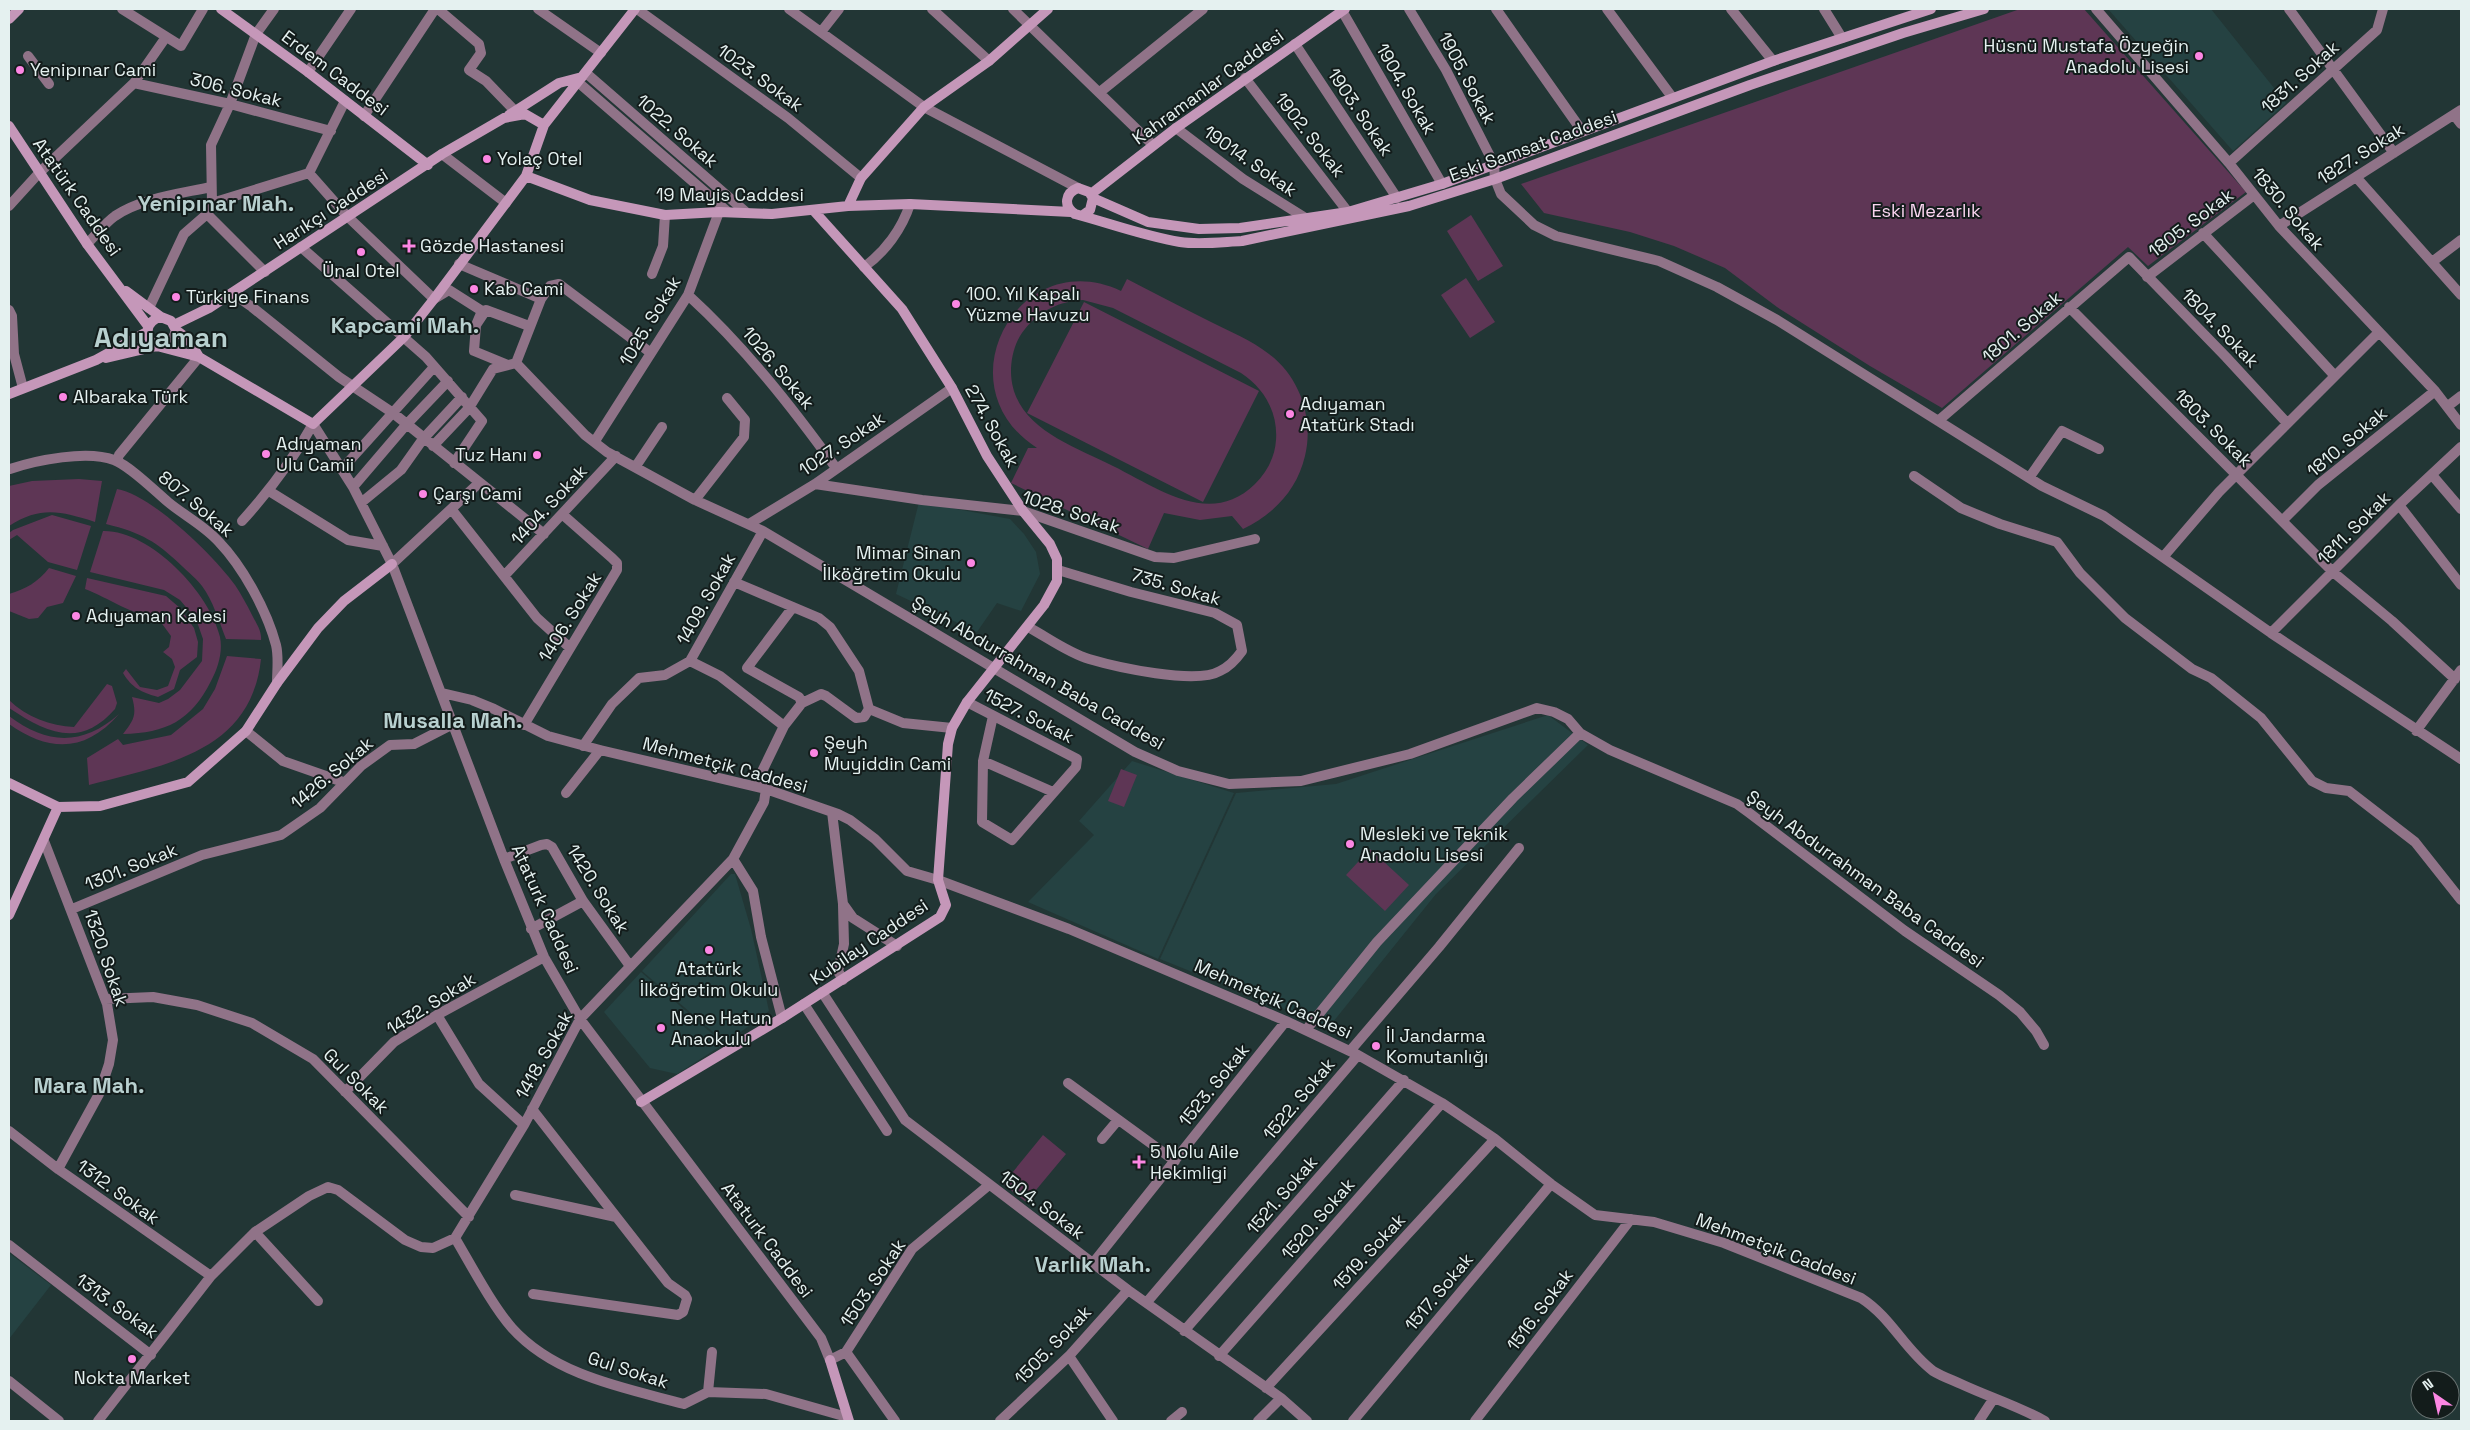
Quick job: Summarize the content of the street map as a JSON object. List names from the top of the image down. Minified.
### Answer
{"streets":{"street":["Erdem Caddesi","1831. Sokak","1023. Sokak","1905. Sokak","Kahramanlar Caddesi","1904. Sokak","306. Sokak","1903. Sokak","1022. Sokak","1902. Sokak","Eski Samsat Caddesi","1827. Sokak","19014. Sokak","19 Mayis Caddesi","Atatürk Caddesi","Harıkçı Caddesi","1830. Sokak","1805. Sokak","1025. Sokak","1801. Sokak","1804. Sokak","1026. Sokak","274. Sokak","1803. Sokak","1810. Sokak","1027. Sokak","807. Sokak","1404. Sokak","1028. Sokak","1811. Sokak","735. Sokak","1409. Sokak","1406. Sokak","Şeyh Abdurrahman Baba Caddesi","1527. Sokak","Mehmetçik Caddesi","1426. Sokak","1301. Sokak","1420. Sokak","Ataturk Caddesi","Kubilay Caddesi","1320. Sokak","1432. Sokak","1418. Sokak","Gul Sokak","1523. Sokak","1522. Sokak","1312. Sokak","1521. Sokak","1504. Sokak","1520. Sokak","1519. Sokak","1503. Sokak","1517. Sokak","1313. Sokak","1516. Sokak","1505. Sokak"]},"crossings":[["Erdem Caddesi","Harıkçı Caddesi"],["1831. Sokak","1830. Sokak"],["1905. Sokak","Eski Samsat Caddesi"],["Kahramanlar Caddesi","1904. Sokak"],["Kahramanlar Caddesi","1903. Sokak"],["Kahramanlar Caddesi","1902. Sokak"],["Kahramanlar Caddesi","Eski Samsat Caddesi"],["Kahramanlar Caddesi","19014. Sokak"],["Kahramanlar Caddesi","19 Mayis Caddesi"],["1904. Sokak","Eski Samsat Caddesi"],["1903. Sokak","Eski Samsat Caddesi"],["1022. Sokak","19 Mayis Caddesi"],["1022. Sokak","Harıkçı Caddesi"],["1022. Sokak","1025. Sokak"],["1902. Sokak","Eski Samsat Caddesi"],["Eski Samsat Caddesi","19014. Sokak"],["Eski Samsat Caddesi","19 Mayis Caddesi"],["1827. Sokak","1830. Sokak"],["19 Mayis Caddesi","1025. Sokak"],["19 Mayis Caddesi","274. Sokak"],["Atatürk Caddesi","Harıkçı Caddesi"],["1830. Sokak","1805. Sokak"],["1830. Sokak","1810. Sokak"],["1805. Sokak","1804. Sokak"],["1025. Sokak","1026. Sokak"],["1025. Sokak","Şeyh Abdurrahman Baba Caddesi"],["1801. Sokak","1804. Sokak"],["1801. Sokak","1803. Sokak"],["1026. Sokak","1027. Sokak"],["274. Sokak","1027. Sokak"],["274. Sokak","1028. Sokak"],["274. Sokak","735. Sokak"],["1803. Sokak","1810. Sokak"],["1803. Sokak","1811. Sokak"],["1027. Sokak","1028. Sokak"],["1027. Sokak","Şeyh Abdurrahman Baba Caddesi"],["1404. Sokak","1406. Sokak"],["1404. Sokak","Şeyh Abdurrahman Baba Caddesi"],["1409. Sokak","Şeyh Abdurrahman Baba Caddesi"],["1409. Sokak","Mehmetçik Caddesi"],["1406. Sokak","Mehmetçik Caddesi"],["Şeyh Abdurrahman Baba Caddesi","Kubilay Caddesi"],["1527. Sokak","Kubilay Caddesi"],["Mehmetçik Caddesi","Ataturk Caddesi"],["Mehmetçik Caddesi","Kubilay Caddesi"],["Mehmetçik Caddesi","1418. Sokak"],["Mehmetçik Caddesi","1523. Sokak"],["Mehmetçik Caddesi","1522. Sokak"],["Mehmetçik Caddesi","1521. Sokak"],["Mehmetçik Caddesi","1520. Sokak"],["Mehmetçik Caddesi","1519. Sokak"],["Mehmetçik Caddesi","1517. Sokak"],["Mehmetçik Caddesi","1516. Sokak"],["1426. Sokak","1301. Sokak"],["1426. Sokak","Ataturk Caddesi"],["1301. Sokak","1320. Sokak"],["1420. Sokak","Ataturk Caddesi"],["1420. Sokak","1418. Sokak"],["Ataturk Caddesi","Kubilay Caddesi"],["Ataturk Caddesi","1432. Sokak"],["Ataturk Caddesi","1418. Sokak"],["Ataturk Caddesi","1503. Sokak"],["Kubilay Caddesi","1504. Sokak"],["1320. Sokak","Gul Sokak"],["1320. Sokak","1312. Sokak"],["1432. Sokak","Gul Sokak"],["1418. Sokak","Gul Sokak"],["1418. Sokak","1313. Sokak"],["Gul Sokak","1313. Sokak"],["1523. Sokak","1504. Sokak"],["1522. Sokak","1504. Sokak"],["1312. Sokak","1313. Sokak"],["1521. Sokak","1504. Sokak"],["1504. Sokak","1520. Sokak"],["1504. Sokak","1519. Sokak"],["1504. Sokak","1503. Sokak"],["1504. Sokak","1505. Sokak"]],"districts":["Yenipınar Mah.","Kapcami Mah.","Adıyaman","Musalla Mah.","Mara Mah.","Varlık Mah."],"parks":["Eski Mezarlık"],"places":{"other":["Hüsnü Mustafa Özyeğin Anadolu Lisesi","Yenipınar Cami","Yolaç Otel","Ünal Otel","Kab Cami","Türkiye Finans","100. Yıl Kapalı Yüzme Havuzu","Albaraka Türk","Adıyaman Atatürk Stadı","Adıyaman Ulu Camii","Tuz Hanı","Çarşı Cami","Mimar Sinan İlköğretim Okulu","Adıyaman Kalesi","Şeyh Muyiddin Cami","Mesleki ve Teknik Anadolu Lisesi","Atatürk İlköğretim Okulu","Nene Hatun Anaokulu","İl Jandarma Komutanlığı","Nokta Market"],"health":["Gözde Hastanesi","5 Nolu Aile Hekimligi"]},"north":"top left"}
